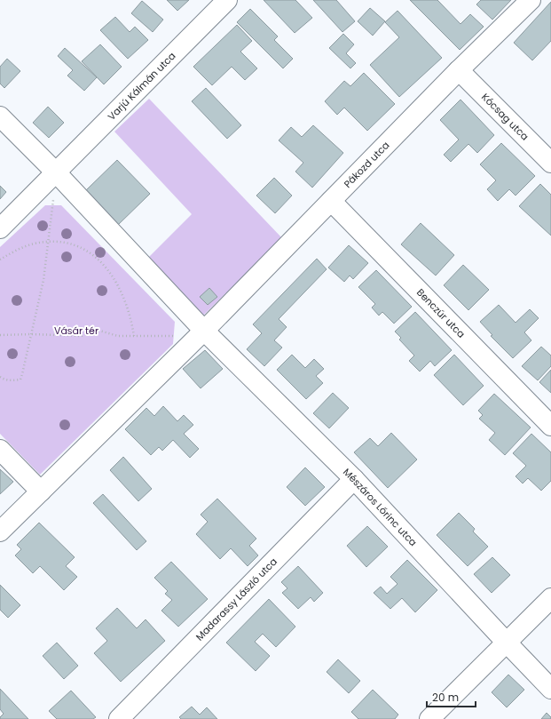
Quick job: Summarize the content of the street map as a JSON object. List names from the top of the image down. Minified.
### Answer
{"streets":{"street":["Varjú Kálmán utca","Kócsag utca","Pákozd utca","Benczúr utca","Mészáros Lőrinc utca","Madarassy László utca"]},"crossings":[["Kócsag utca","Pákozd utca"],["Pákozd utca","Benczúr utca"],["Pákozd utca","Mészáros Lőrinc utca"],["Mészáros Lőrinc utca","Madarassy László utca"]],"parks":["Vásár tér"],"scale_bar":"20 m"}
